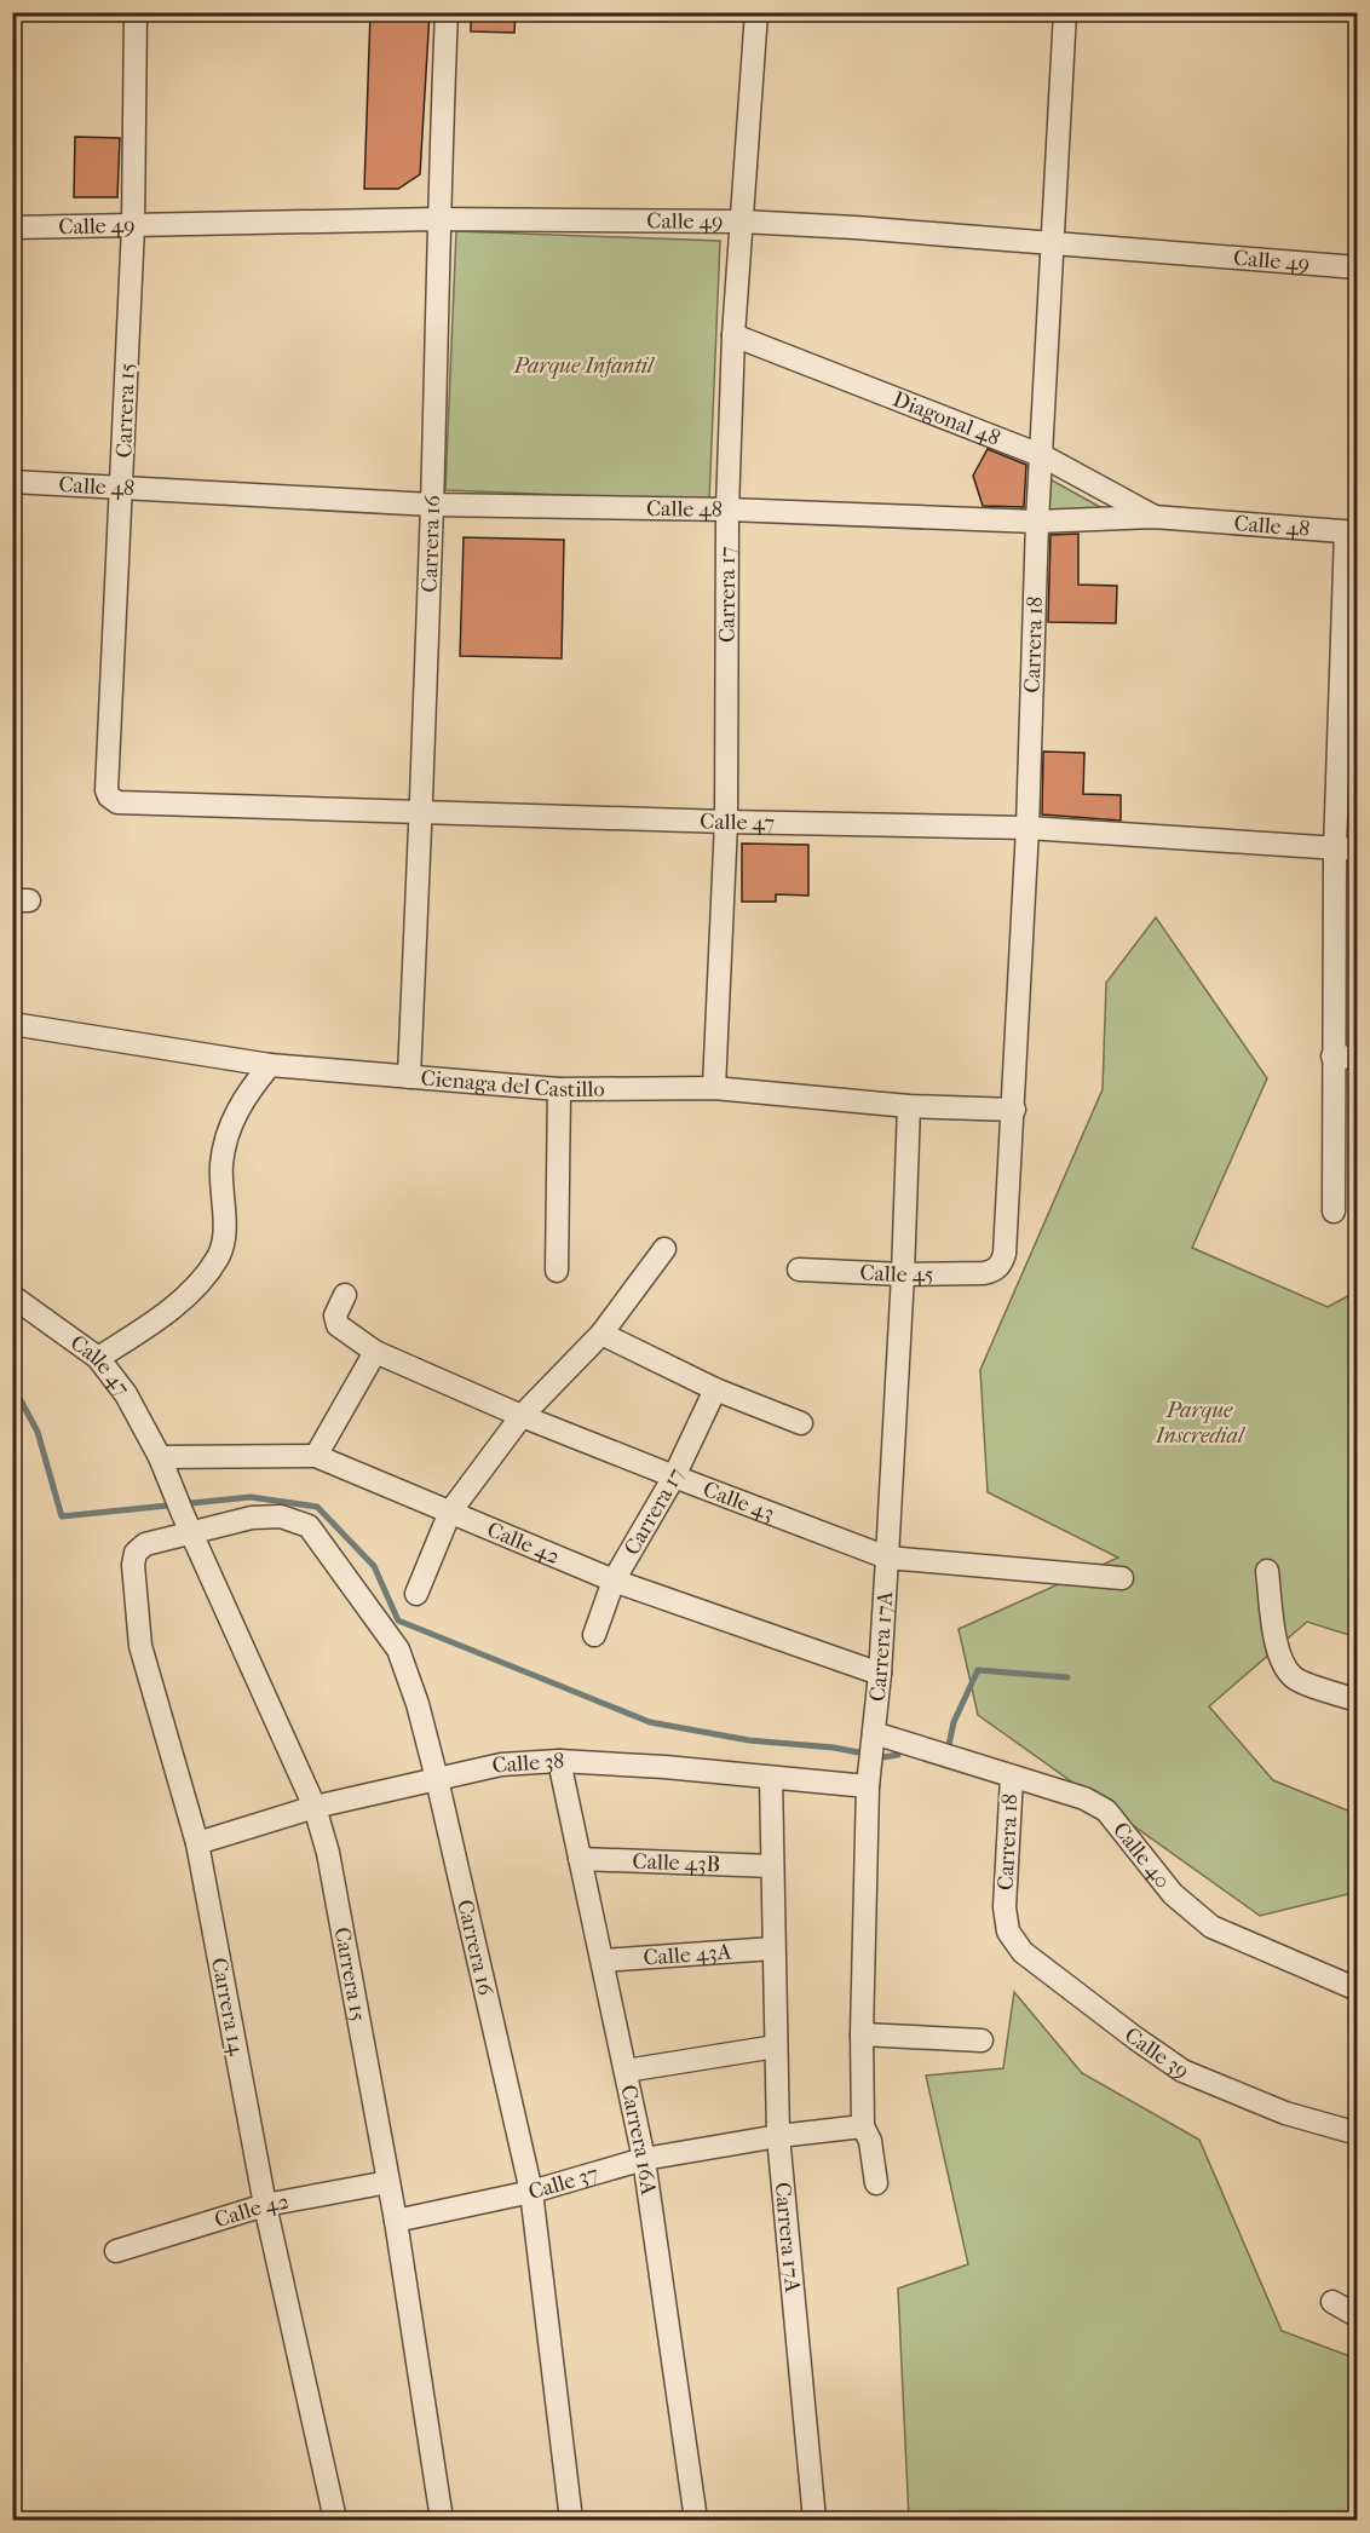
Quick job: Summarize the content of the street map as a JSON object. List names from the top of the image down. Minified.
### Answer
{"streets":{"street":["Calle 49","Carrera 15","Diagonal 48","Calle 48","Carrera 16","Carrera 17","Carrera 18","Calle 47","Cienaga del Castillo","Calle 45","Calle 43","Calle 42","Carrera 17A","Calle 38","Calle 40","Calle 43B","Calle 43A","Carrera 14","Calle 39","Carrera 16A","Calle 37"]},"crossings":[["Calle 49","Carrera 15"],["Calle 49","Carrera 16"],["Calle 49","Carrera 17"],["Calle 49","Carrera 18"],["Carrera 15","Calle 48"],["Carrera 15","Carrera 16"],["Carrera 15","Calle 47"],["Carrera 15","Calle 42"],["Carrera 15","Calle 38"],["Carrera 15","Carrera 14"],["Carrera 15","Calle 37"],["Diagonal 48","Calle 48"],["Diagonal 48","Carrera 17"],["Diagonal 48","Carrera 18"],["Calle 48","Carrera 16"],["Calle 48","Carrera 17"],["Calle 48","Carrera 18"],["Carrera 16","Calle 47"],["Carrera 16","Cienaga del Castillo"],["Carrera 16","Calle 38"],["Carrera 16","Carrera 14"],["Carrera 16","Calle 37"],["Carrera 17","Calle 47"],["Carrera 17","Cienaga del Castillo"],["Carrera 17","Calle 43"],["Carrera 17","Calle 42"],["Carrera 18","Calle 47"],["Carrera 18","Cienaga del Castillo"],["Carrera 18","Calle 45"],["Carrera 18","Calle 40"],["Carrera 18","Calle 39"],["Calle 47","Calle 42"],["Cienaga del Castillo","Carrera 17A"],["Calle 45","Carrera 17A"],["Calle 43","Carrera 17A"],["Calle 42","Carrera 17A"],["Calle 42","Carrera 14"],["Carrera 17A","Calle 38"],["Carrera 17A","Calle 40"],["Carrera 17A","Calle 43B"],["Carrera 17A","Calle 43A"],["Carrera 17A","Calle 37"],["Calle 38","Calle 40"],["Calle 38","Carrera 14"],["Calle 38","Carrera 16A"],["Calle 43B","Carrera 16A"],["Calle 43A","Carrera 16A"],["Carrera 16A","Calle 37"]],"parks":["Parque Infantil","Parque Inscredial"]}
